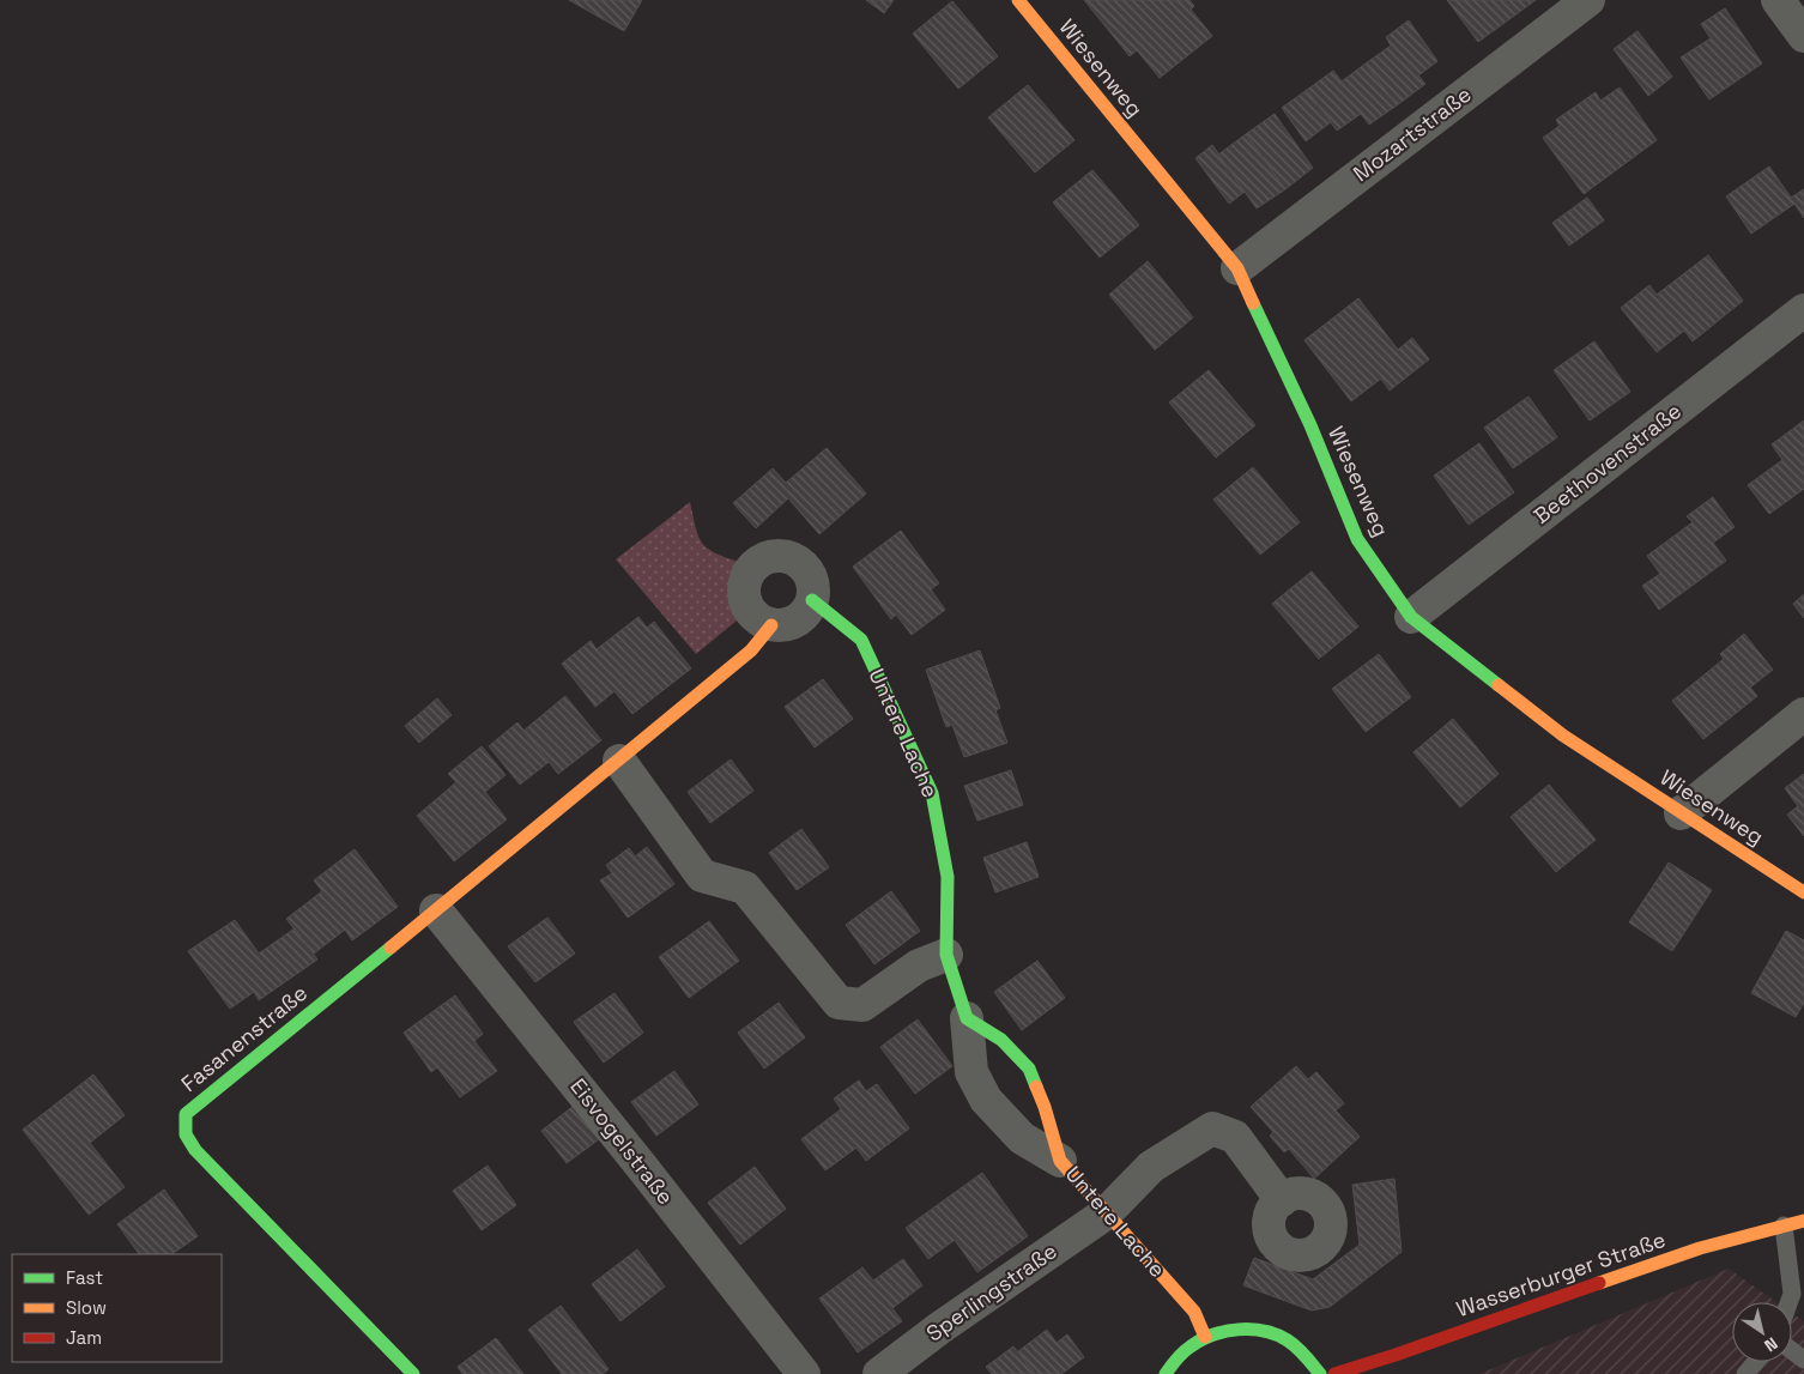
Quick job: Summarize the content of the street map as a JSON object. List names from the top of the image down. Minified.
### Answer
{"streets":{"street":["Wiesenweg","Mozartstraße","Beethovenstraße","Untere Lache","Fasanenstraße","Eisvogelstraße","Wasserburger Straße","Sperlingstraße"]},"crossings":[["Wiesenweg","Mozartstraße"],["Wiesenweg","Beethovenstraße"],["Untere Lache","Sperlingstraße"],["Fasanenstraße","Eisvogelstraße"]],"legend":["Fast","Slow","Jam"],"north":"bottom right"}
